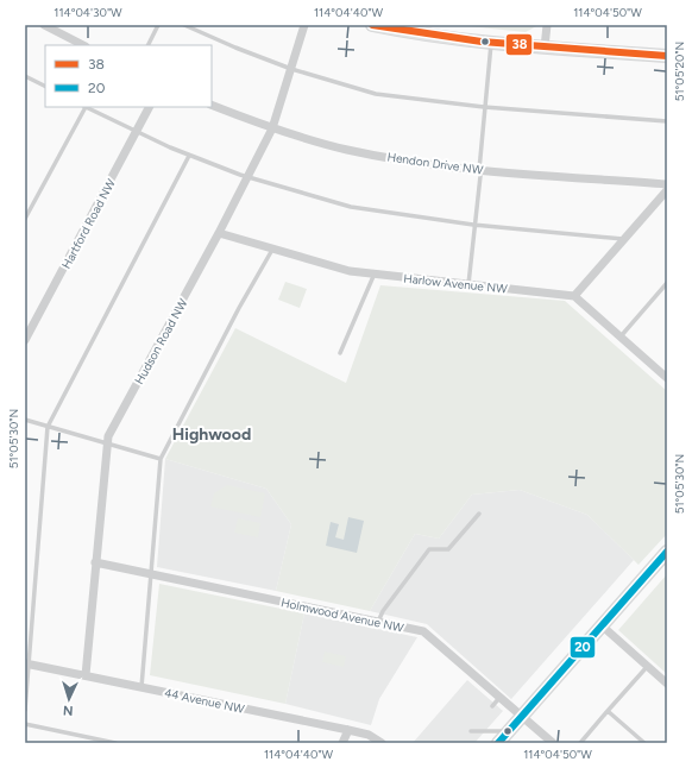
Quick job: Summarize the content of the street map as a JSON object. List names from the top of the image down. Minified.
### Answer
{"streets":{"street":["Hendon Drive NW","Hartford Road NW","Harlow Avenue NW","Hudson Road NW","Holmwood Avenue NW","44 Avenue NW"]},"crossings":[["Hendon Drive NW","Hudson Road NW"],["Harlow Avenue NW","Hudson Road NW"],["Hudson Road NW","Holmwood Avenue NW"],["Hudson Road NW","44 Avenue NW"]],"districts":["Highwood"],"lines":["transit line 38","transit line 20"],"legend":["38","20"],"north":"bottom","coordinates":["114°04'30\"W","114°04'40\"W","114°04'50\"W","51°05'20\"N","51°05'30\"N"]}
